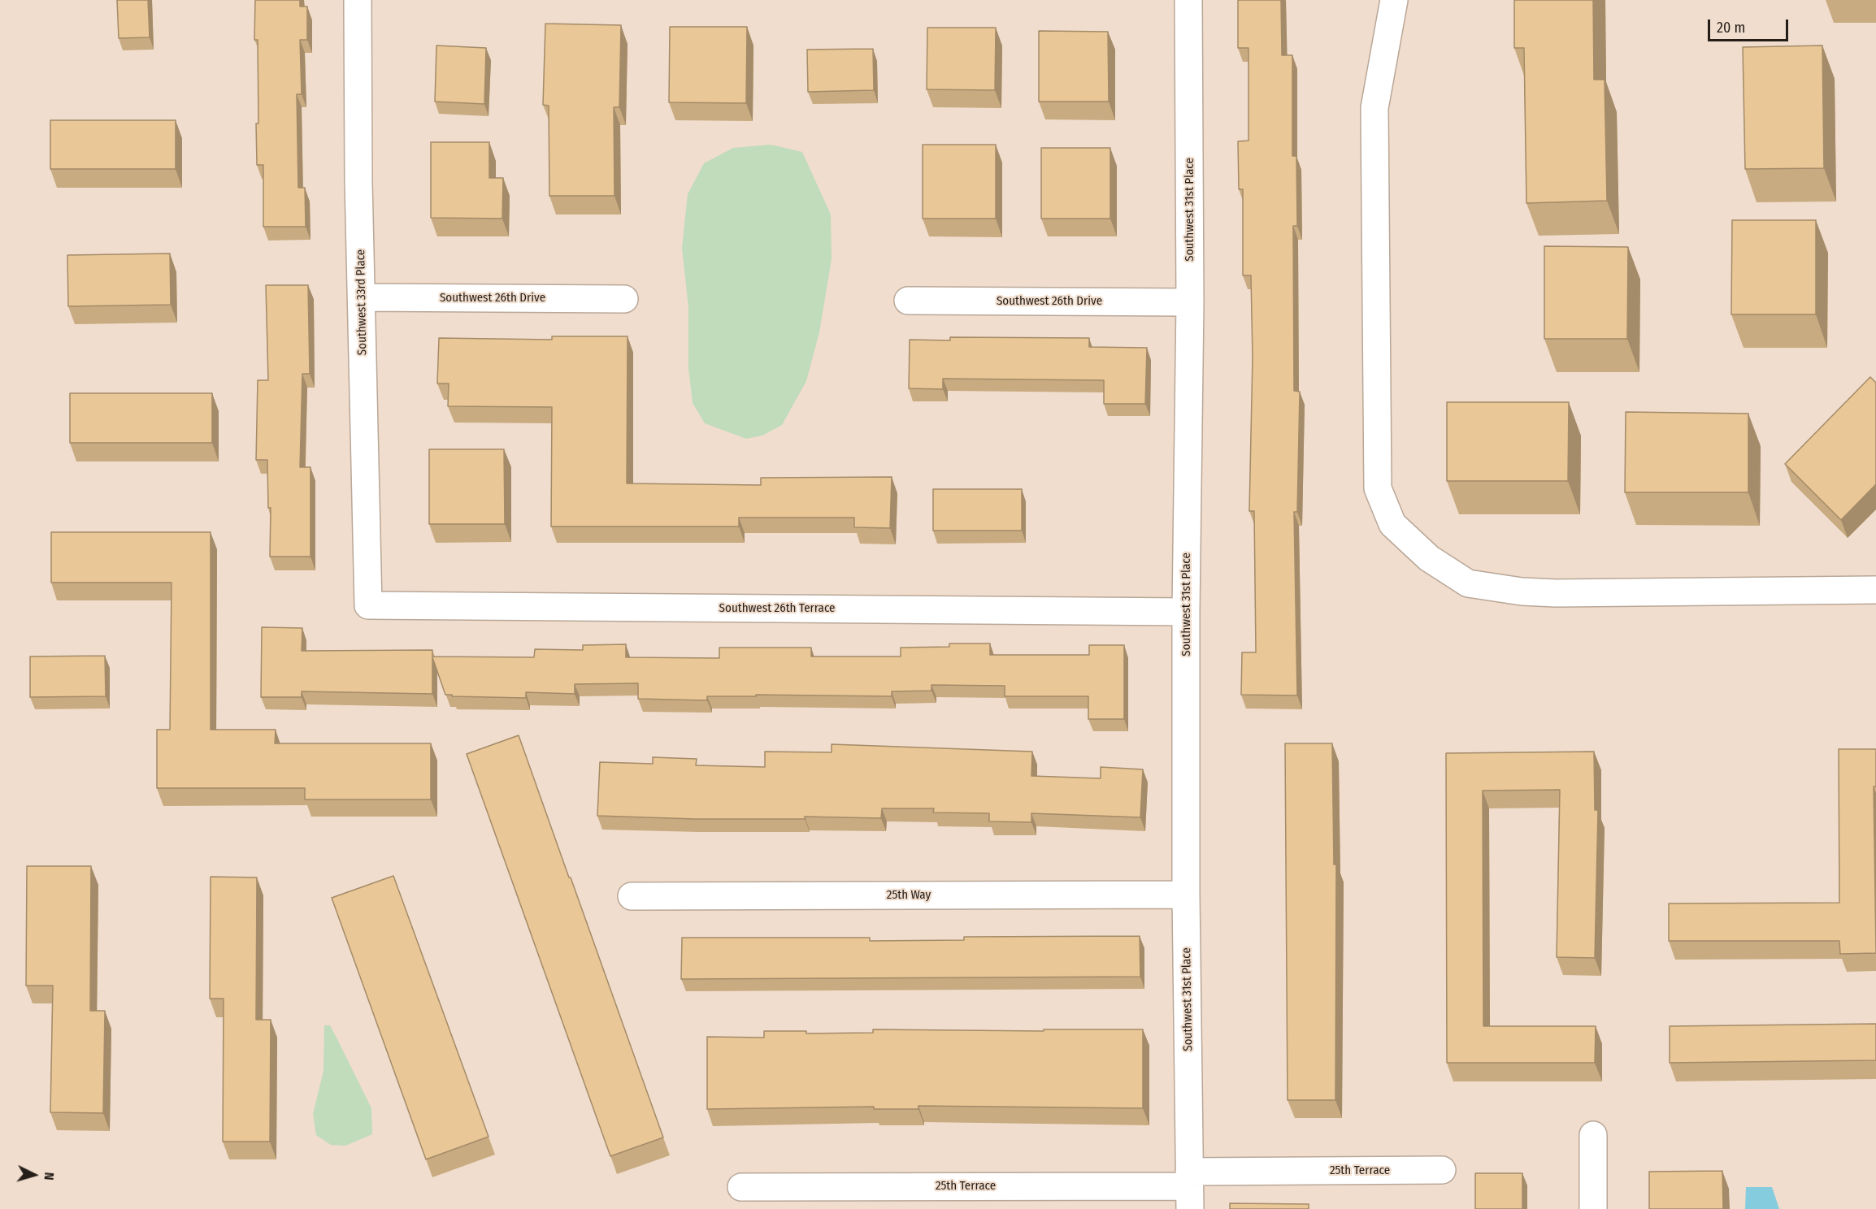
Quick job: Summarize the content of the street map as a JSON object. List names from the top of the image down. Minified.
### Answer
{"streets":{"street":["Southwest 31st Place","Southwest 26th Drive","Southwest 33rd Place","Southwest 26th Terrace","25th Way","25th Terrace"]},"crossings":[["Southwest 31st Place","Southwest 26th Drive"],["Southwest 31st Place","Southwest 26th Terrace"],["Southwest 31st Place","25th Way"],["Southwest 31st Place","25th Terrace"],["Southwest 26th Drive","Southwest 33rd Place"],["Southwest 33rd Place","Southwest 26th Terrace"]],"scale_bar":"20 m","north":"right"}
